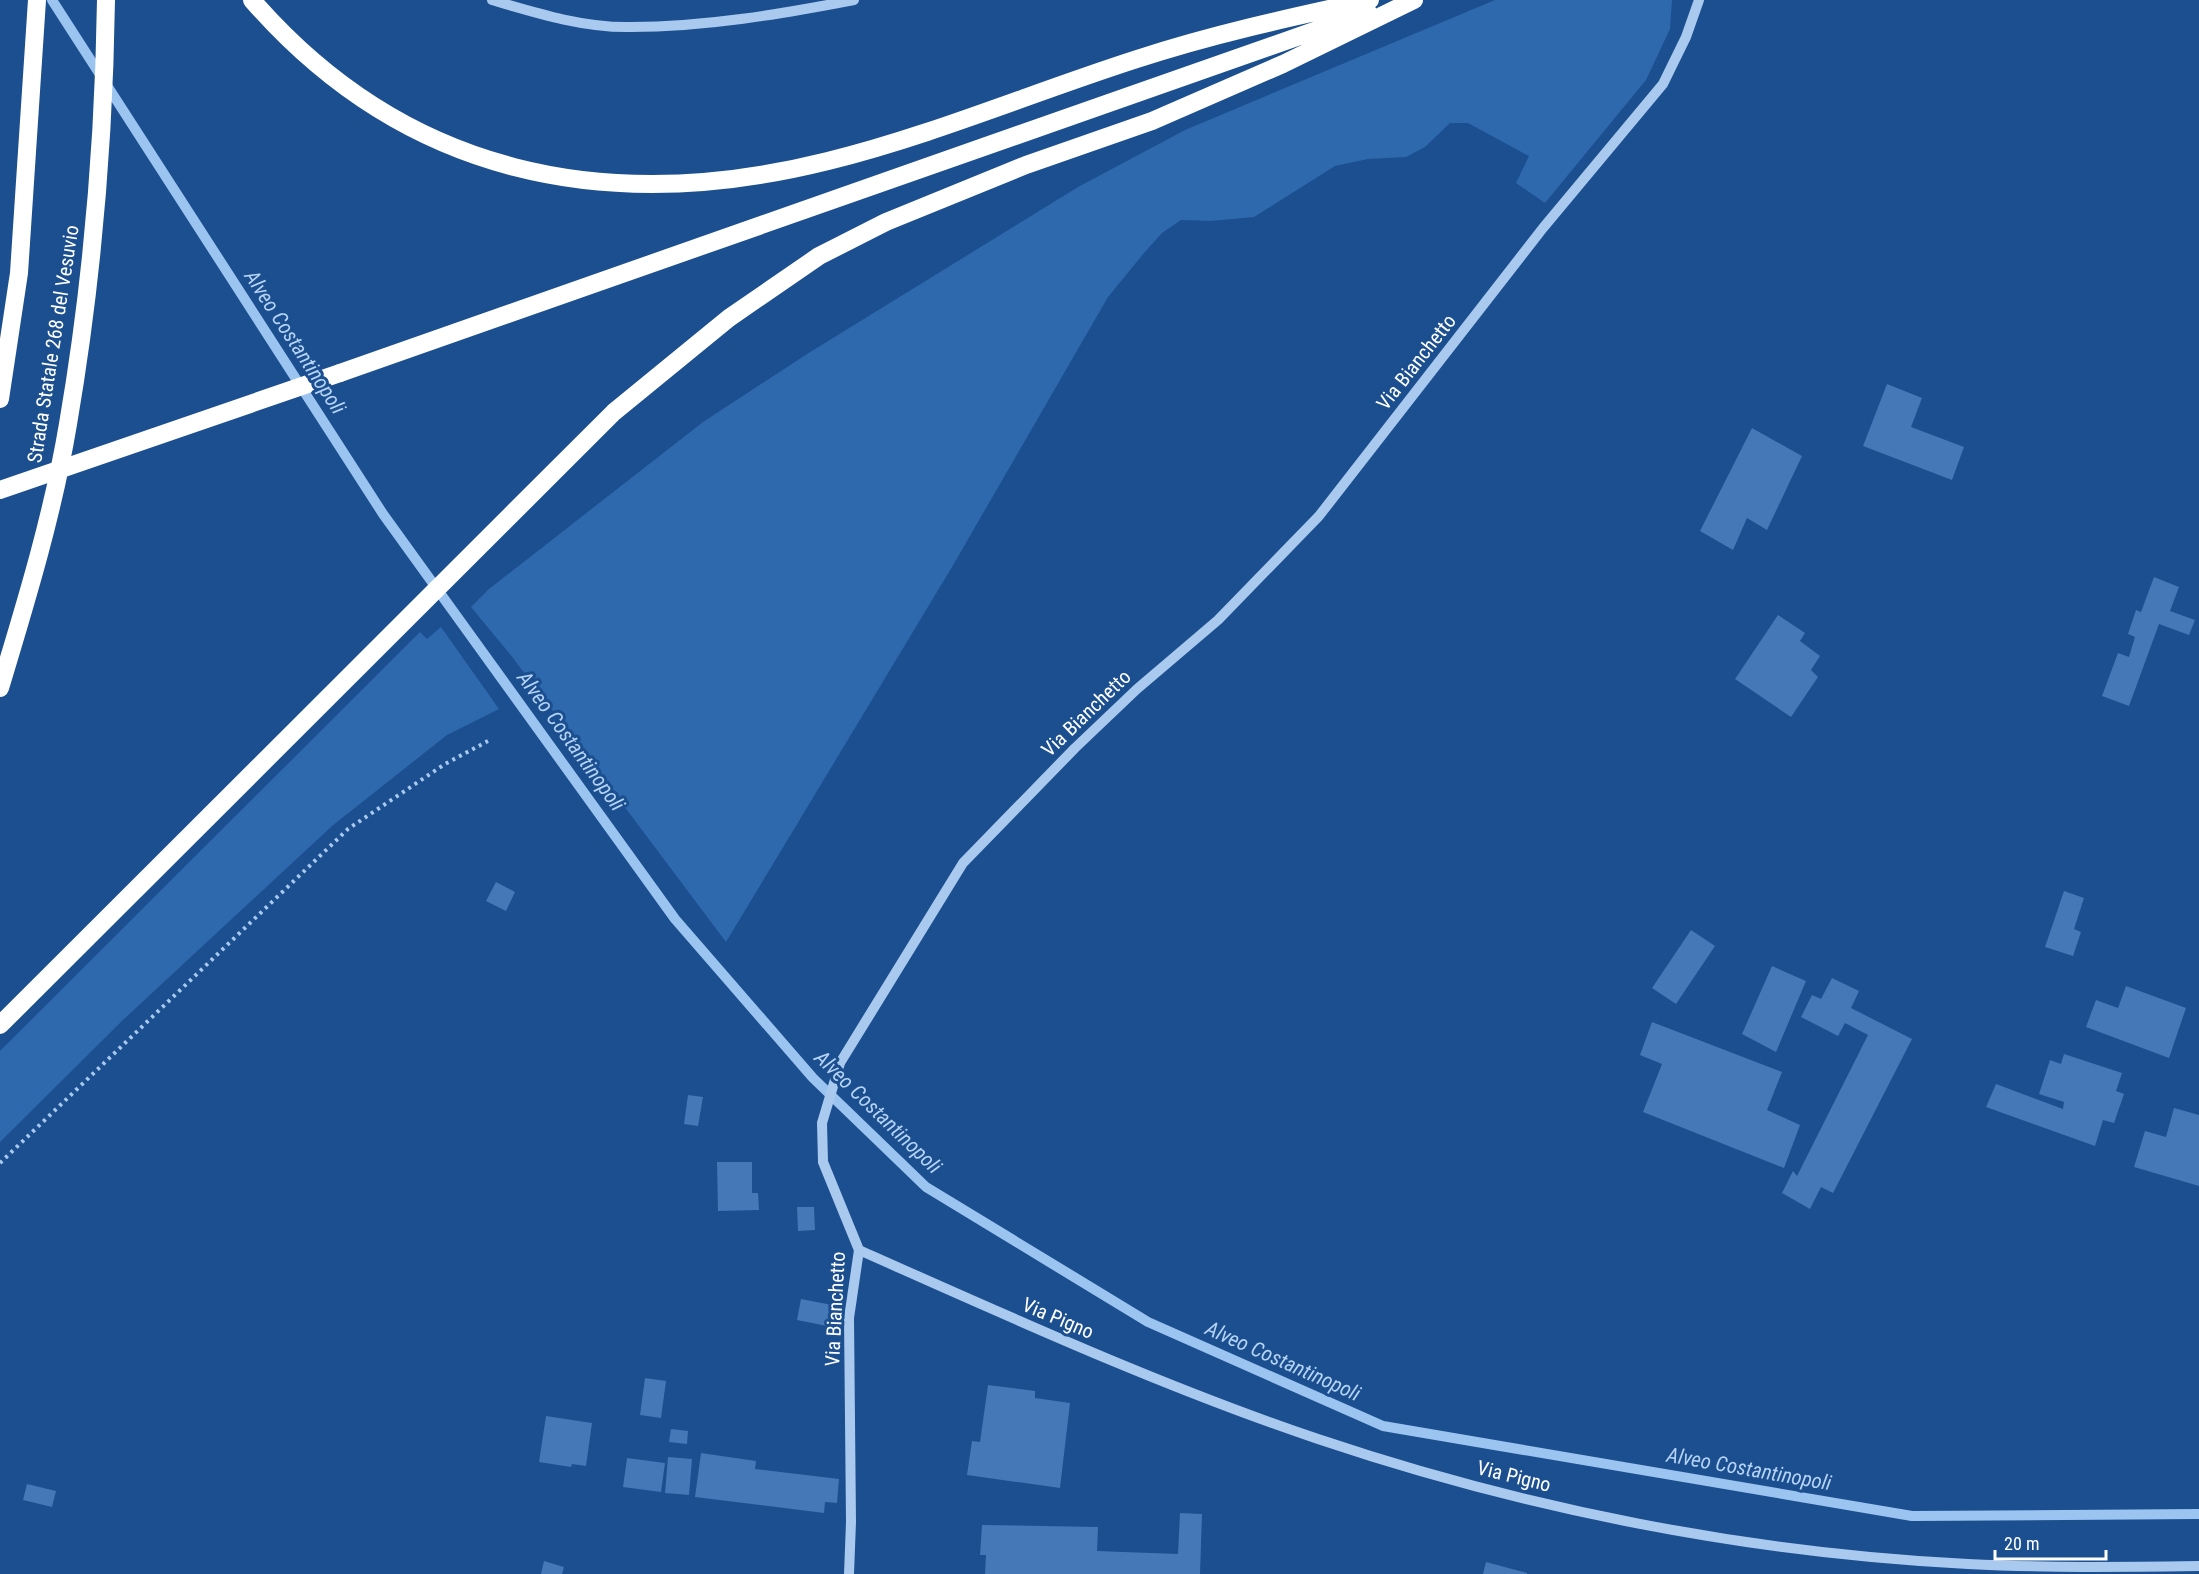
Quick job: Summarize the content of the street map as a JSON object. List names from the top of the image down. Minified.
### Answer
{"streets":{"highway":["Strada Statale 268 del Vesuvio"],"street":["Via Bianchetto","Via Pigno"]},"crossings":[["Via Bianchetto","Via Pigno"]],"water":["Alveo Costantinopoli"],"scale_bar":"20 m"}
